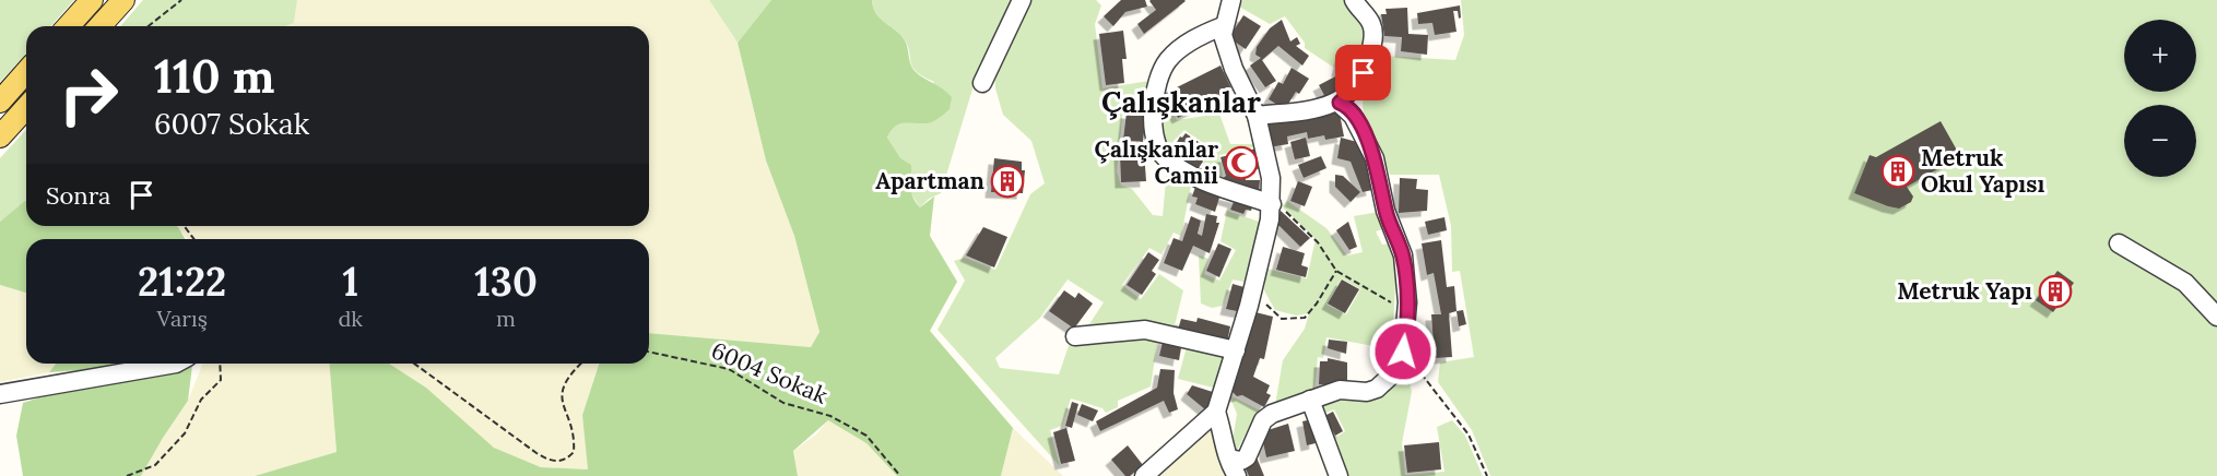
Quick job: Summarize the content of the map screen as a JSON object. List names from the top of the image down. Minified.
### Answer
{"streets":{"path":["6004 Sokak"]},"districts":["Çalışkanlar"],"places":{"mosque":["Çalışkanlar Camii"],"building":["Metruk Okul Yapısı","Apartman","Metruk Yapı"]},"page":{"map_buttons":["+","−"],"turn":["110 m","6007 Sokak"],"then":"Sonra","eta":["21:22","Varış","1","dk","130","m"]}}
